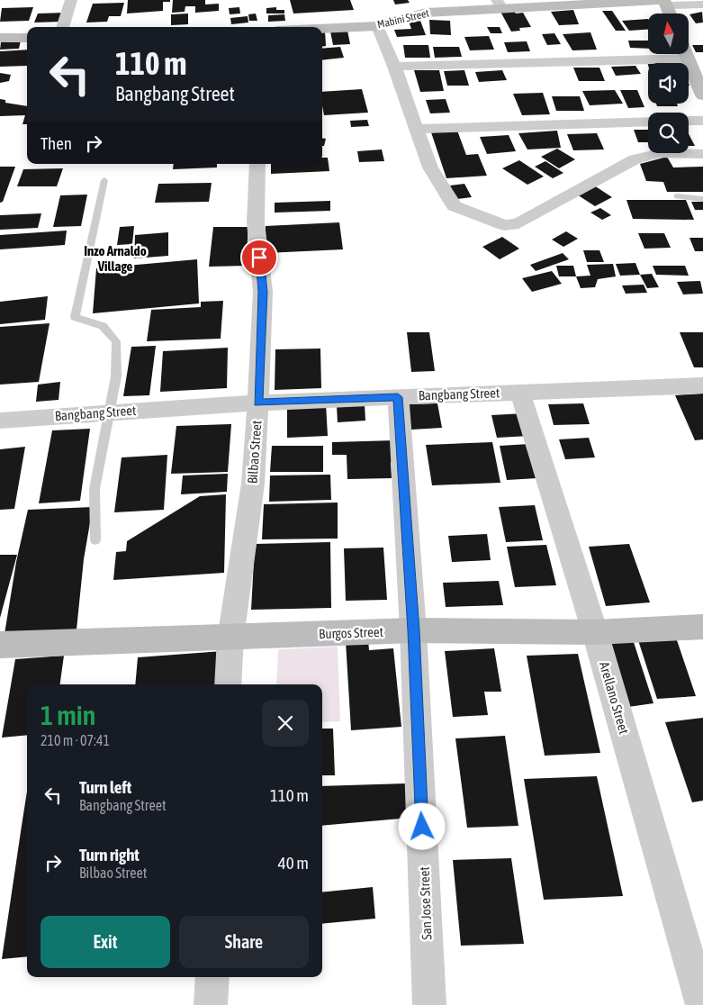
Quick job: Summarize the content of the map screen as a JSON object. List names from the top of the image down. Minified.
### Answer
{"streets":{"main road":["Mabini Street","Burgos Street"],"street":["Bangbang Street","Bilbao Street","Arellano Street","San Jose Street"]},"crossings":[["Bangbang Street","Bilbao Street"],["Bangbang Street","Arellano Street"],["Bangbang Street","San Jose Street"],["Bilbao Street","Burgos Street"],["Burgos Street","Arellano Street"],["Burgos Street","San Jose Street"]],"districts":["Inzo Arnaldo Village"],"north":"top","page":{"turn":["110 m","Bangbang Street"],"then":"Then","heading":["1 min","210 m · 07:41"],"list":[{"name":"Turn left","note":"Bangbang Street","value":"110 m"},{"name":"Turn right","note":"Bilbao Street","value":"40 m"}],"buttons":["Exit","Share"]}}
